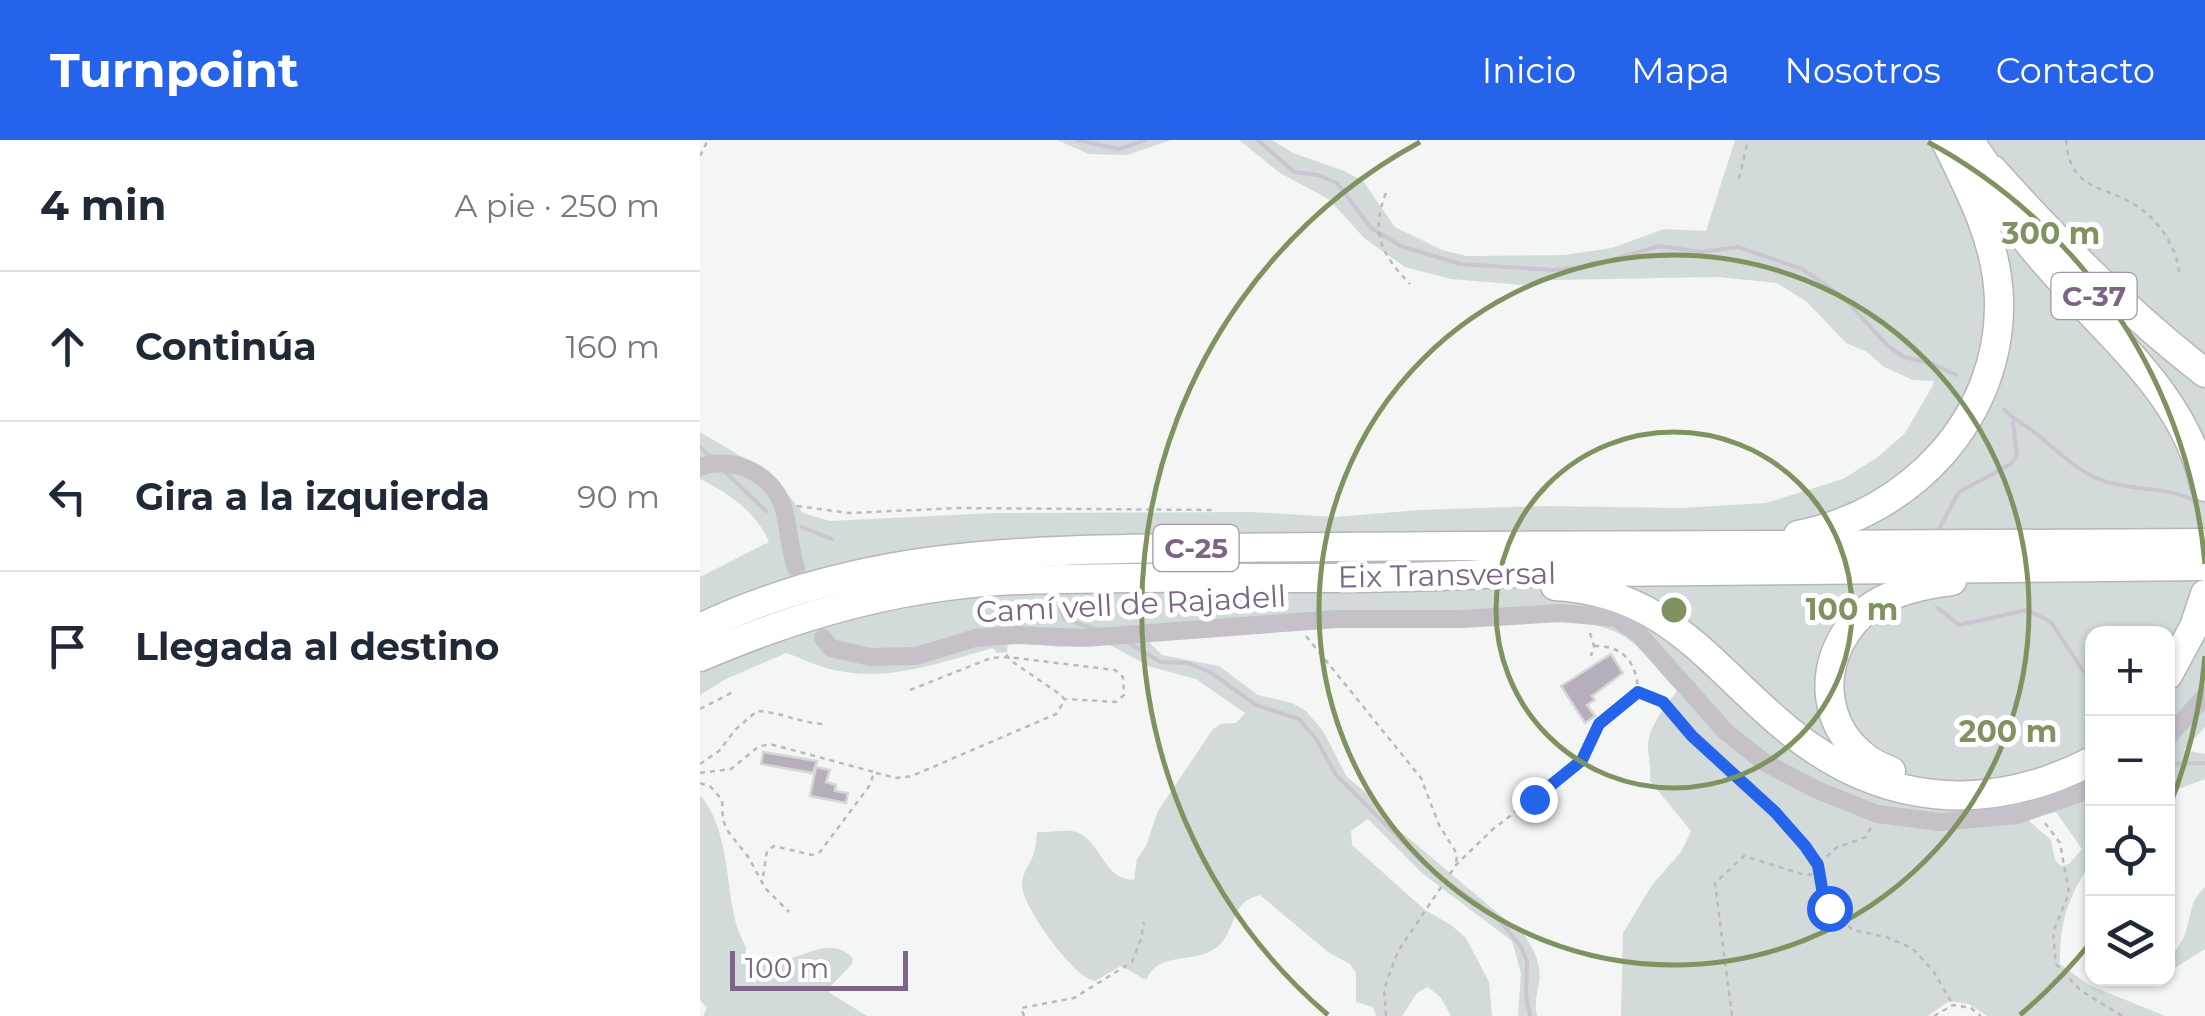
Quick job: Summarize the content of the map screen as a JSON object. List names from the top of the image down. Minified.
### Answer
{"streets":{"highway":["C-37","C-25","Eix Transversal"],"street":["Camí vell de Rajadell"]},"crossings":[["C-37","Eix Transversal"]],"scale_bar":"100 m","page":{"header":"Turnpoint","nav":["Inicio","Mapa","Nosotros","Contacto"],"heading":["4 min","A pie · 250 m"],"list":[["Continúa","160 m"],["Gira a la izquierda","90 m"],"Llegada al destino"],"map_buttons":["+","−"],"scale":"100 m"},"rings":["300 m","100 m","200 m"]}
